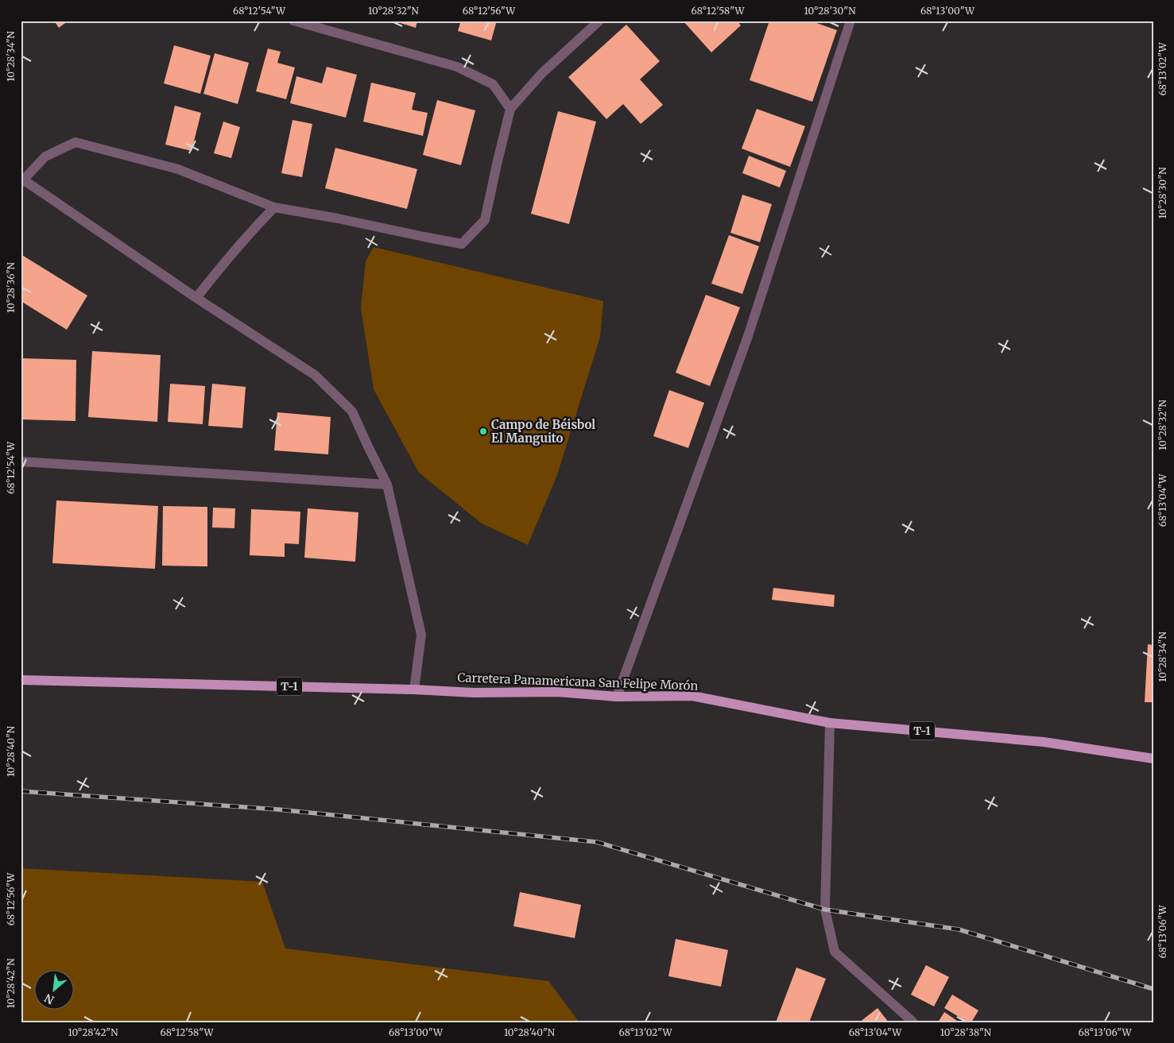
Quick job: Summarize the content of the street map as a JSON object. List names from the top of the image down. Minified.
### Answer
{"streets":{"main road":["Carretera Panamericana San Felipe Morón","T-1"]},"places":["Campo de Béisbol El Manguito"],"north":"bottom left","coordinates":["68°12'54\"W","10°28'32\"N","68°12'56\"W","68°12'58\"W","10°28'30\"N","68°13'00\"W","10°28'34\"N","68°13'02\"W","10°28'36\"N","68°13'04\"W","10°28'40\"N","68°13'06\"W","10°28'42\"N","10°28'38\"N"]}
